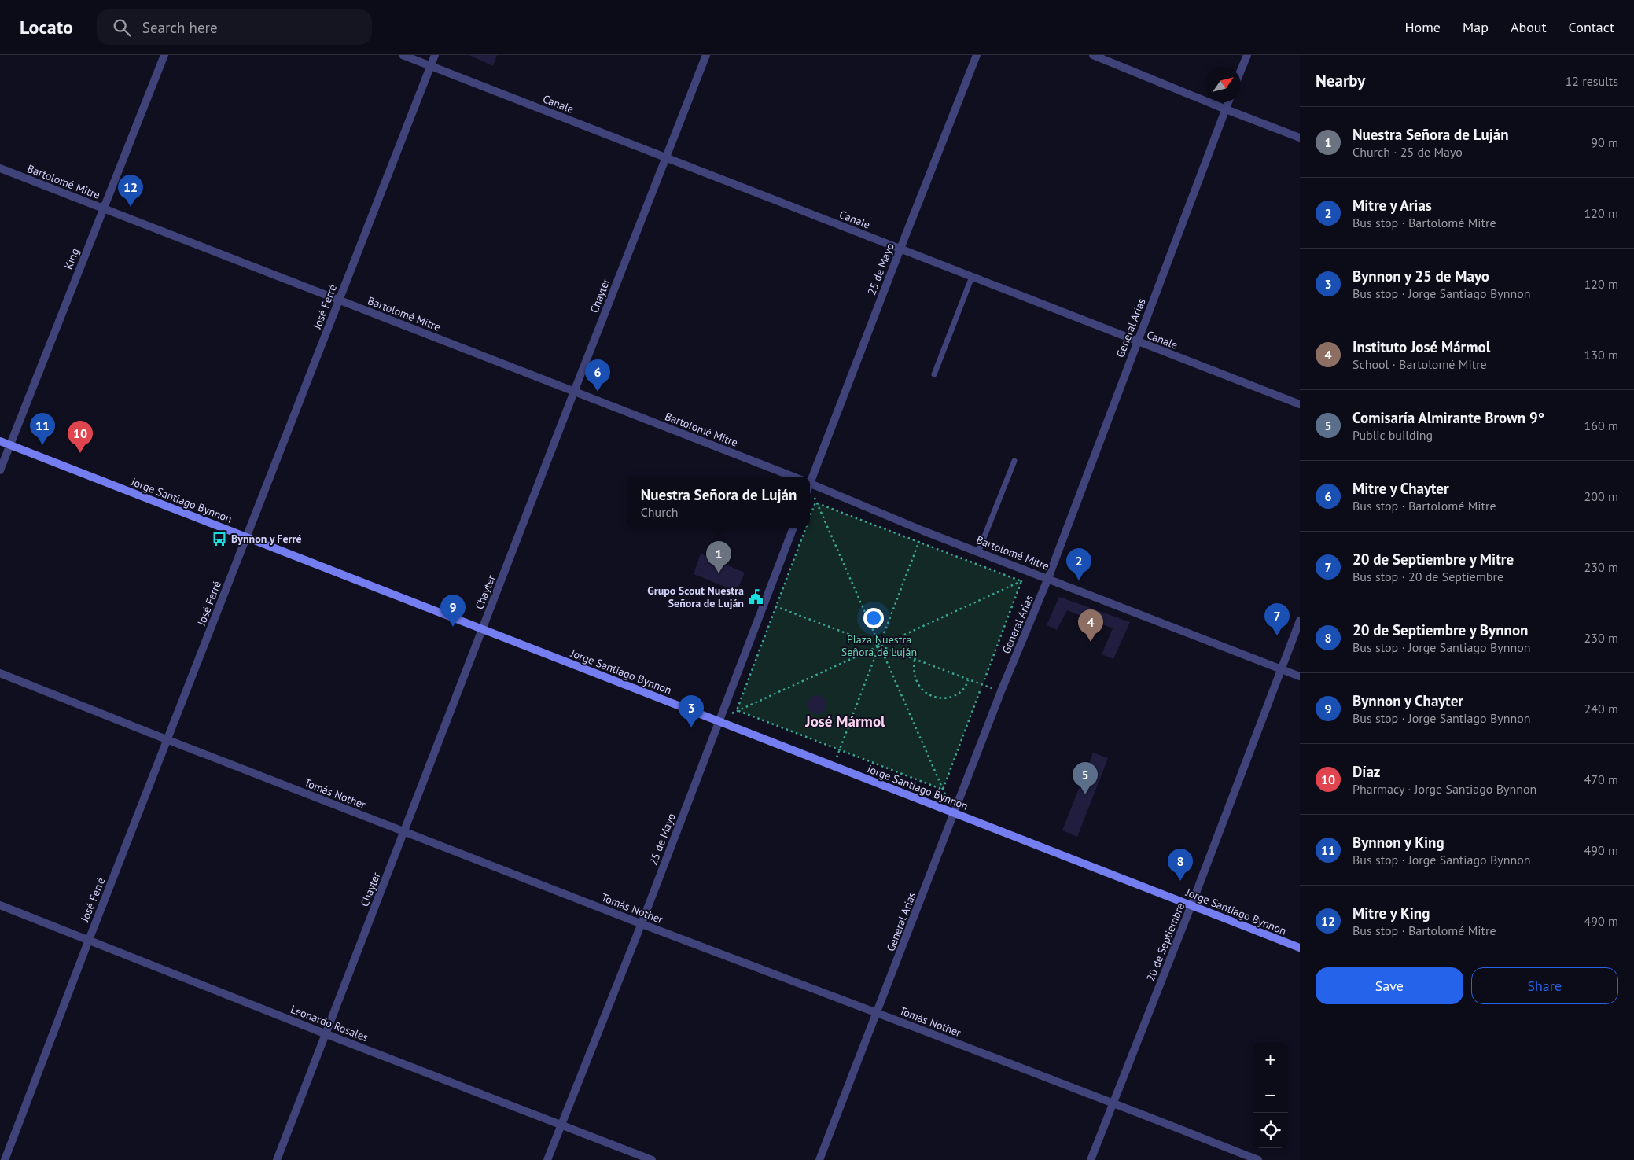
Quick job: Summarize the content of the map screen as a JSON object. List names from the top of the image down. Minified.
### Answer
{"streets":{"street":["Canale","Bartolomé Mitre","King","25 de Mayo","Chayter","José Ferré","General Arias","Jorge Santiago Bynnon","Tomás Nother","20 de Septiembre","Leonardo Rosales"]},"crossings":[["Canale","25 de Mayo"],["Canale","Chayter"],["Canale","José Ferré"],["Canale","General Arias"],["Bartolomé Mitre","King"],["Bartolomé Mitre","Chayter"],["Bartolomé Mitre","José Ferré"],["Bartolomé Mitre","General Arias"],["Bartolomé Mitre","20 de Septiembre"],["King","Jorge Santiago Bynnon"],["25 de Mayo","Jorge Santiago Bynnon"],["25 de Mayo","Tomás Nother"],["25 de Mayo","Leonardo Rosales"],["Chayter","Jorge Santiago Bynnon"],["Chayter","Tomás Nother"],["Chayter","Leonardo Rosales"],["José Ferré","Jorge Santiago Bynnon"],["José Ferré","Tomás Nother"],["José Ferré","Leonardo Rosales"],["General Arias","Jorge Santiago Bynnon"],["General Arias","Tomás Nother"],["Jorge Santiago Bynnon","20 de Septiembre"],["Tomás Nother","20 de Septiembre"]],"districts":["José Mármol"],"parks":["Plaza Nuestra Señora de Luján"],"places":{"bus stop":["Bynnon y Ferré"],"public building":["Grupo Scout Nuestra Señora de Luján"]},"north":"top right","page":{"header":"Locato","search":"Search here","nav":["Home","Map","About","Contact"],"heading":["Nearby","12 results"],"list":[{"mark":"1","name":"Nuestra Señora de Luján","note":"Church · 25 de Mayo","value":"90 m"},{"mark":"2","name":"Mitre y Arias","note":"Bus stop · Bartolomé Mitre","value":"120 m"},{"mark":"3","name":"Bynnon y 25 de Mayo","note":"Bus stop · Jorge Santiago Bynnon","value":"120 m"},{"mark":"4","name":"Instituto José Mármol","note":"School · Bartolomé Mitre","value":"130 m"},{"mark":"5","name":"Comisaría Almirante Brown 9°","note":"Public building","value":"160 m"},{"mark":"6","name":"Mitre y Chayter","note":"Bus stop · Bartolomé Mitre","value":"200 m"},{"mark":"7","name":"20 de Septiembre y Mitre","note":"Bus stop · 20 de Septiembre","value":"230 m"},{"mark":"8","name":"20 de Septiembre y Bynnon","note":"Bus stop · Jorge Santiago Bynnon","value":"230 m"},{"mark":"9","name":"Bynnon y Chayter","note":"Bus stop · Jorge Santiago Bynnon","value":"240 m"},{"mark":"10","name":"Díaz","note":"Pharmacy · Jorge Santiago Bynnon","value":"470 m"},{"mark":"11","name":"Bynnon y King","note":"Bus stop · Jorge Santiago Bynnon","value":"490 m"},{"mark":"12","name":"Mitre y King","note":"Bus stop · Bartolomé Mitre","value":"490 m"}],"pins":["12","6","11","10","1","2","9","7","4","3","5","8"],"popup":["Nuestra Señora de Luján","Church"],"buttons":["Save","Share"],"map_buttons":["+","−"]}}
